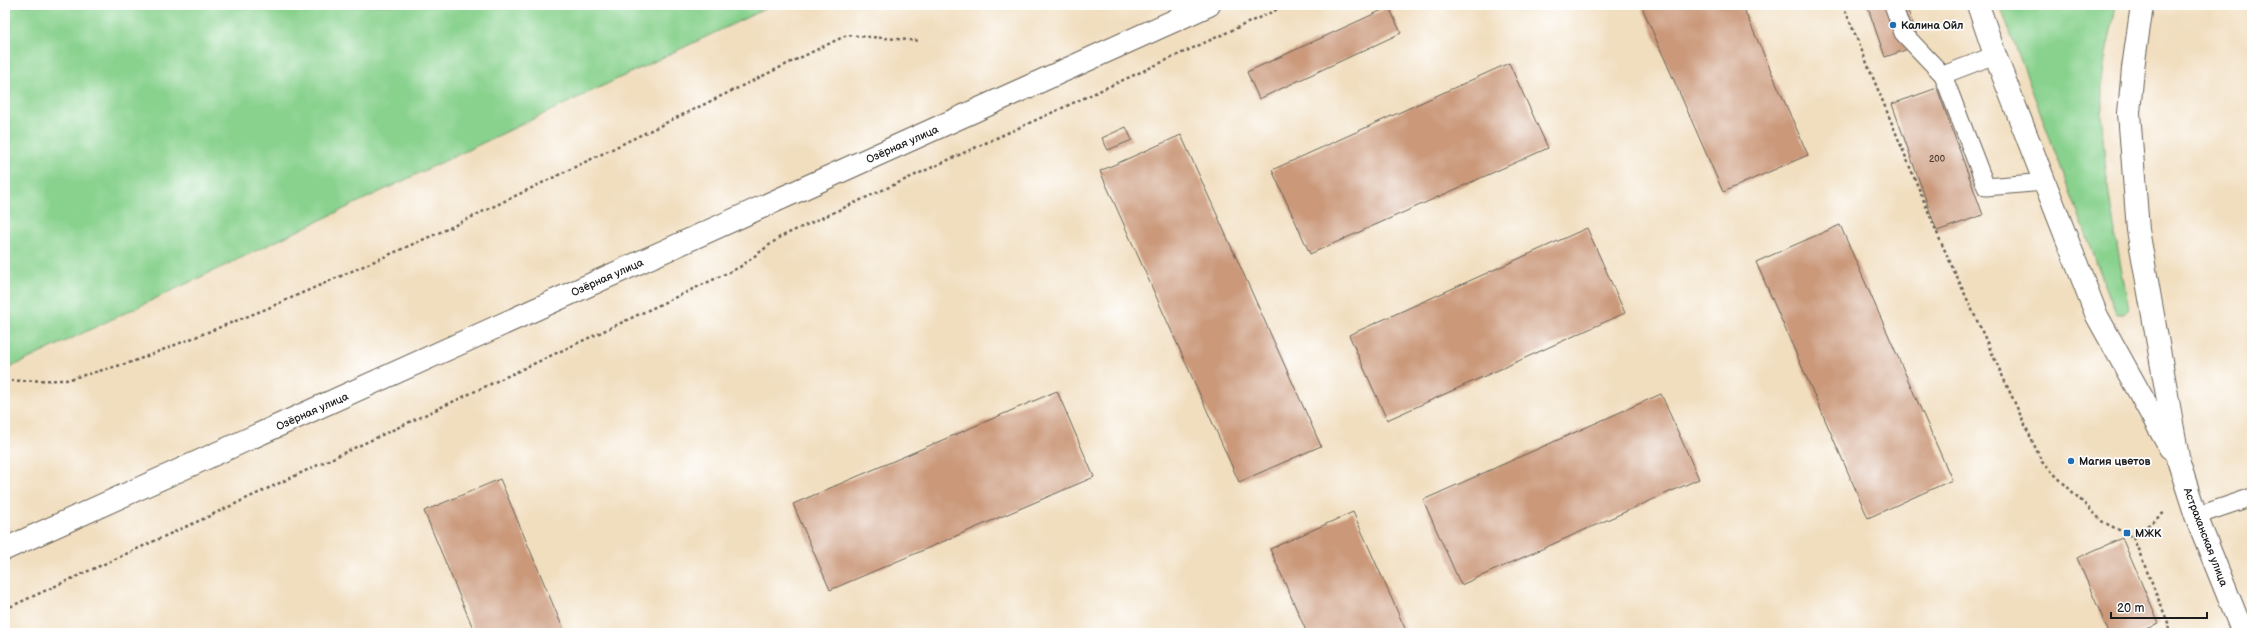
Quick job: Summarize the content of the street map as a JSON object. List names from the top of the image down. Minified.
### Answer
{"streets":{"street":["Озёрная улица","Астраханская улица"]},"places":{"other":["Калина Ойл","Магия цветов"],"transit":["МЖК"]},"house_numbers":["200"],"scale_bar":"20 m"}
